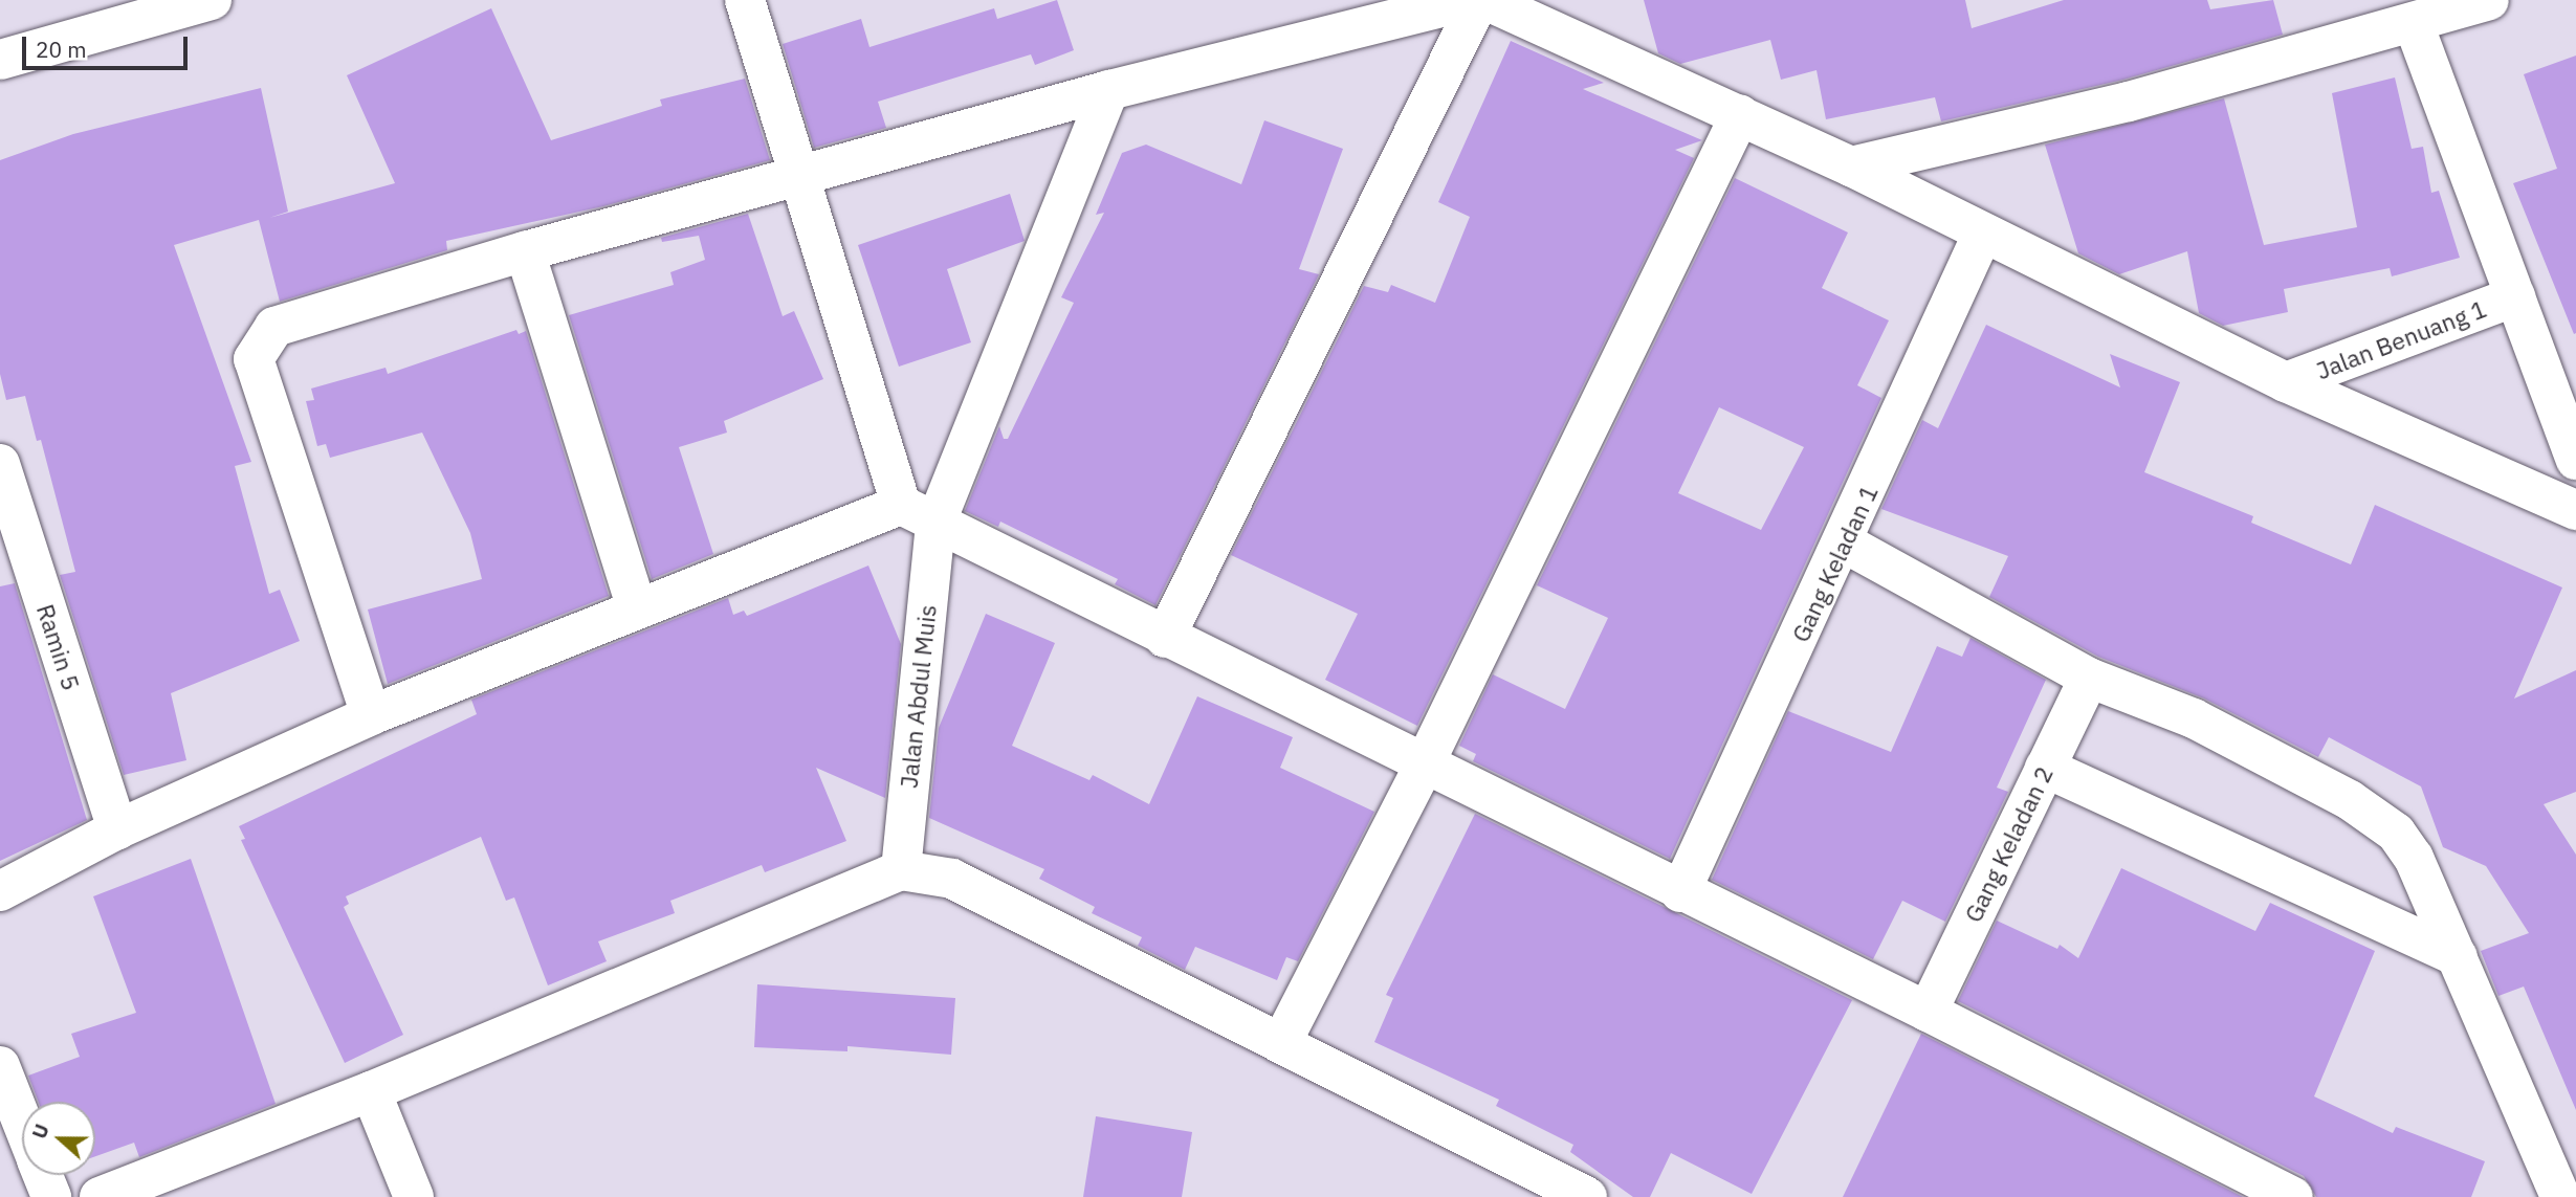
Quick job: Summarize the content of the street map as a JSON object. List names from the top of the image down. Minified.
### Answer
{"streets":{"street":["Jalan Benuang 1","Gang Keladan 1","Ramin 5","Jalan Abdul Muis","Gang Keladan 2"]},"scale_bar":"20 m","north":"left"}
